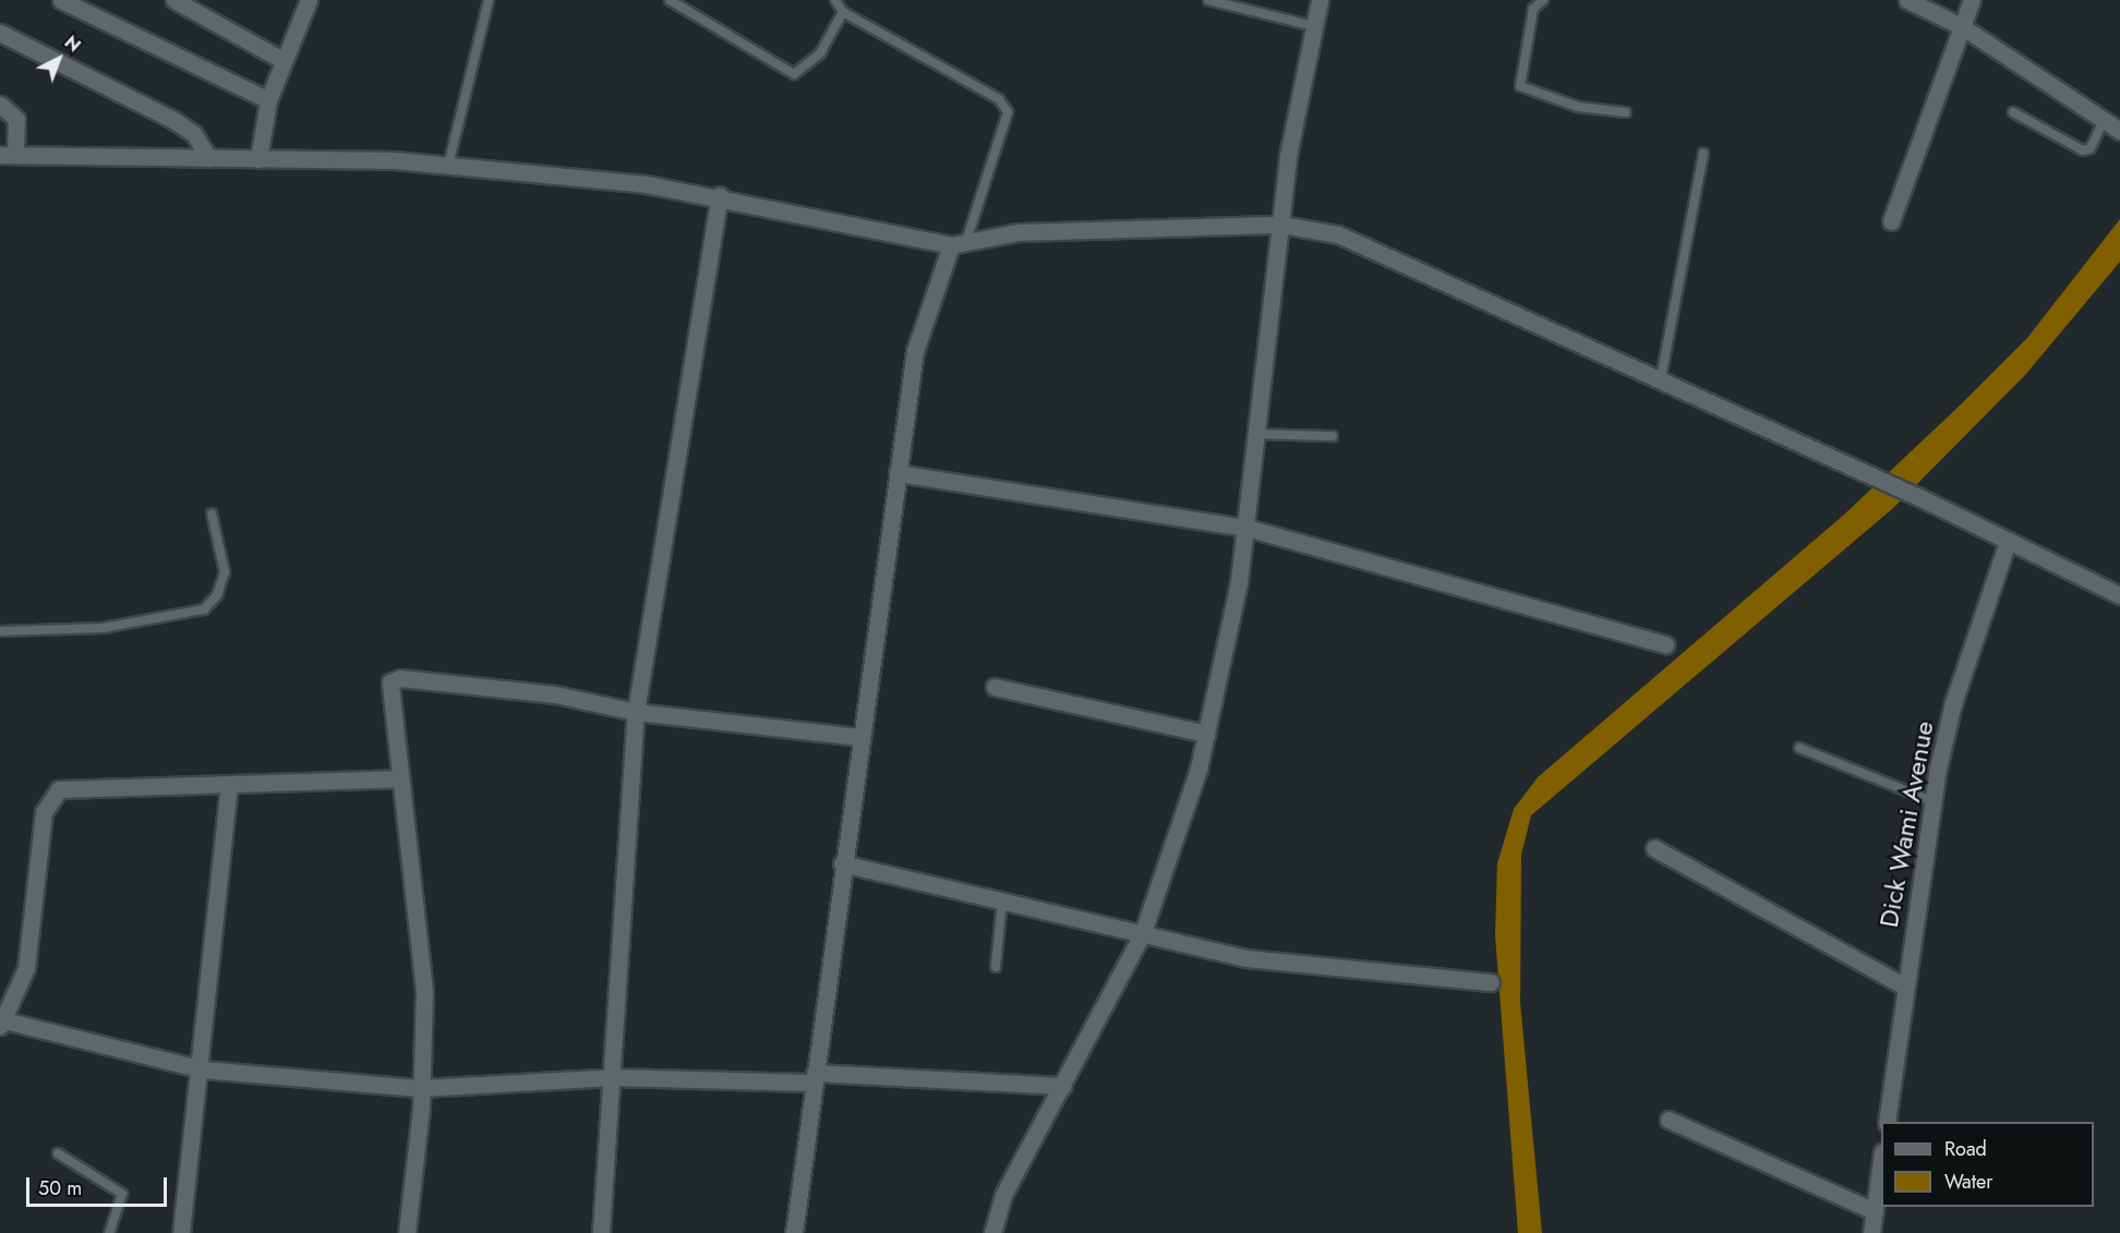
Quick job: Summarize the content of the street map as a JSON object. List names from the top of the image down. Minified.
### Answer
{"streets":{"street":["Dick Wami Avenue"]},"legend":["Road","Water"],"scale_bar":"50 m","north":"top right"}
